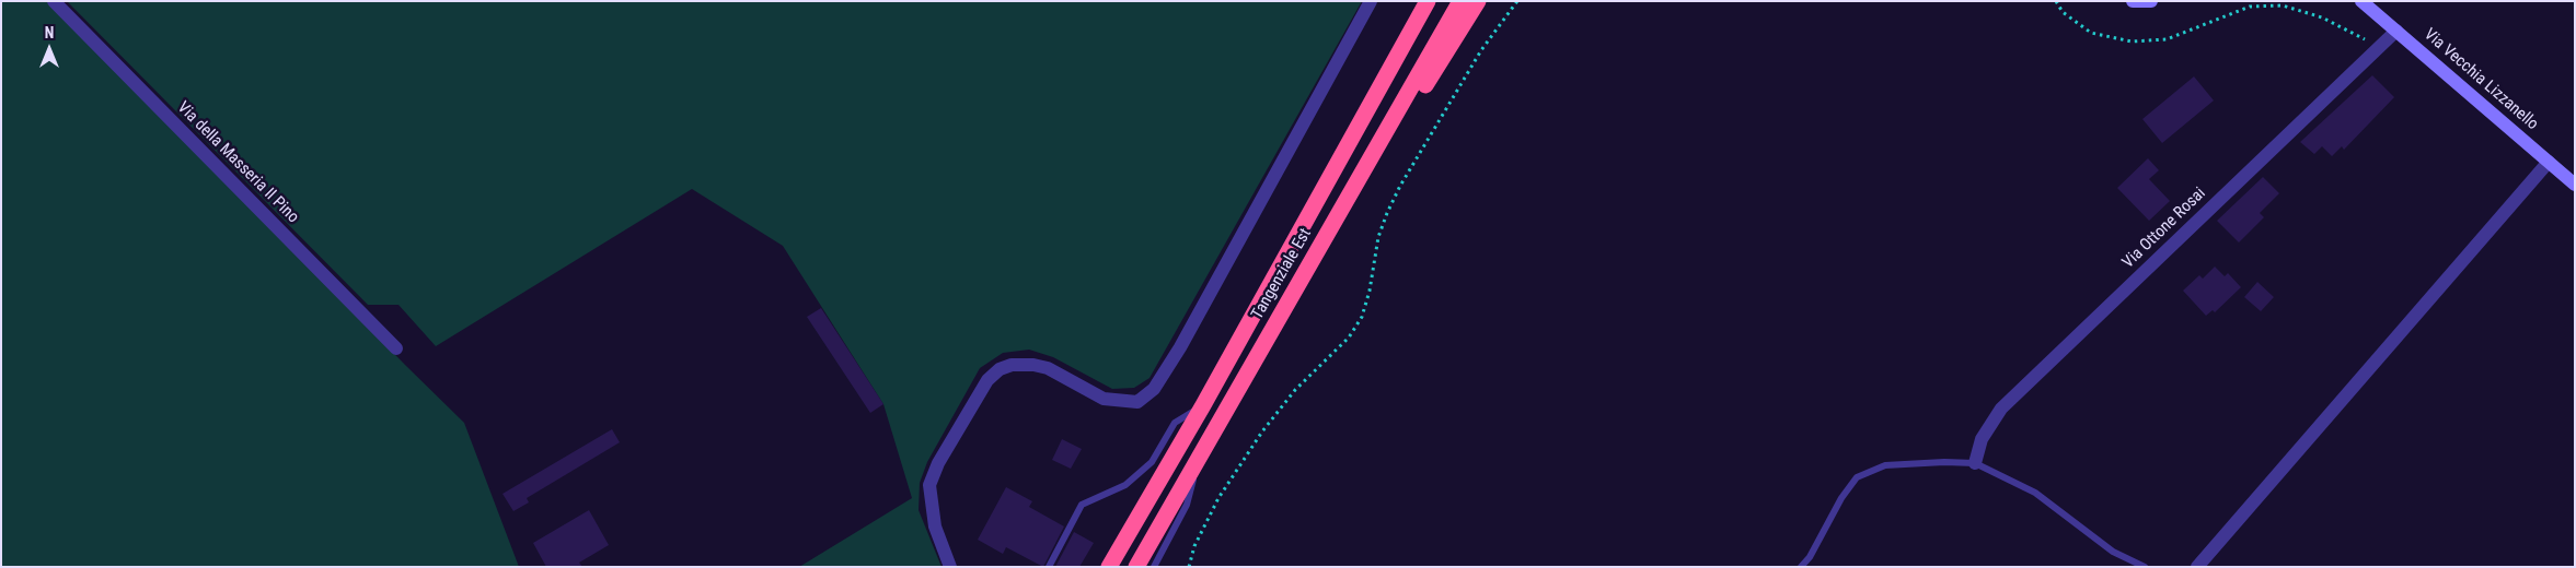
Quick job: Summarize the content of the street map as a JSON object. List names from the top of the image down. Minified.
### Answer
{"streets":{"highway":["Tangenziale Est"],"street":["Via Vecchia Lizzanello","Via della Masseria Il Pino","Via Ottone Rosai"]},"crossings":[["Via Vecchia Lizzanello","Via Ottone Rosai"]],"north":"top"}
